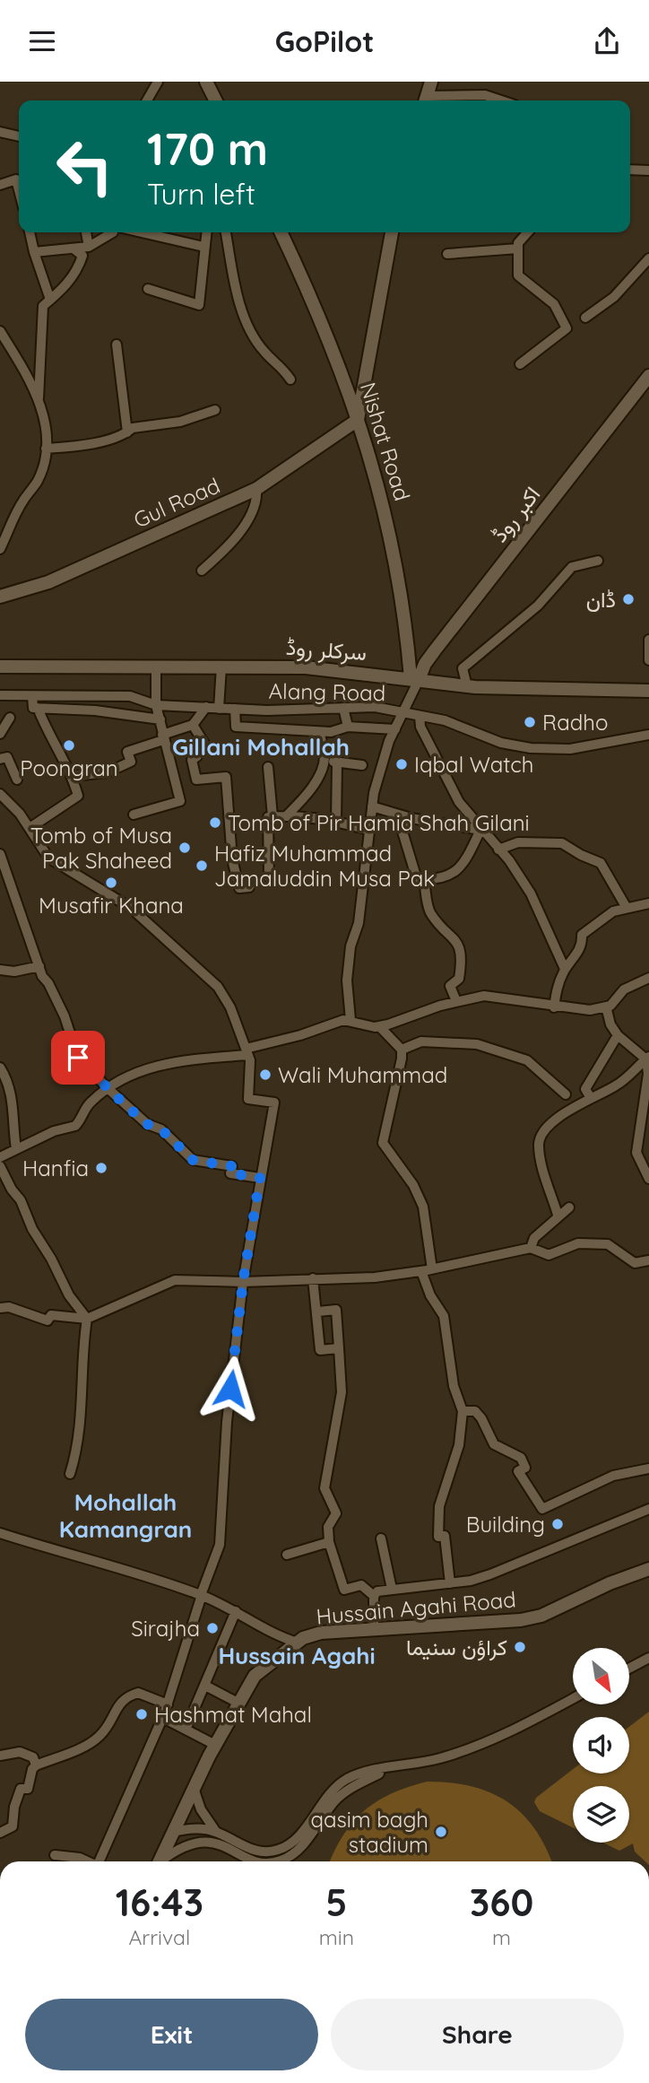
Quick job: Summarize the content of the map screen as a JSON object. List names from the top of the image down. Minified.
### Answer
{"streets":{"main road":["Nishat Road","Gul Road","اکبر روڈ","سرکلر روڈ","Hussain Agahi Road"],"street":["Alang Road"]},"crossings":[["Nishat Road","Gul Road"],["Nishat Road","اکبر روڈ"],["Nishat Road","سرکلر روڈ"],["اکبر روڈ","سرکلر روڈ"]],"districts":["Gillani Mohallah","Mohallah Kamangran","Hussain Agahi"],"places":["ڈان","Radho","Poongran","Iqbal Watch","Tomb of Pir Hamid Shah Gilani","Tomb of Musa Pak Shaheed","Hafiz Muhammad Jamaluddin Musa Pak","Musafir Khana","Wali Muhammad","Hanfia","Building","Sirajha","کراؤن سنیما","Hashmat Mahal","qasim bagh stadium"],"north":"bottom right","page":{"header":"GoPilot","turn":["170 m","Turn left"],"eta":["16:43","Arrival","5","min","360","m"],"buttons":["Exit","Share"]}}
